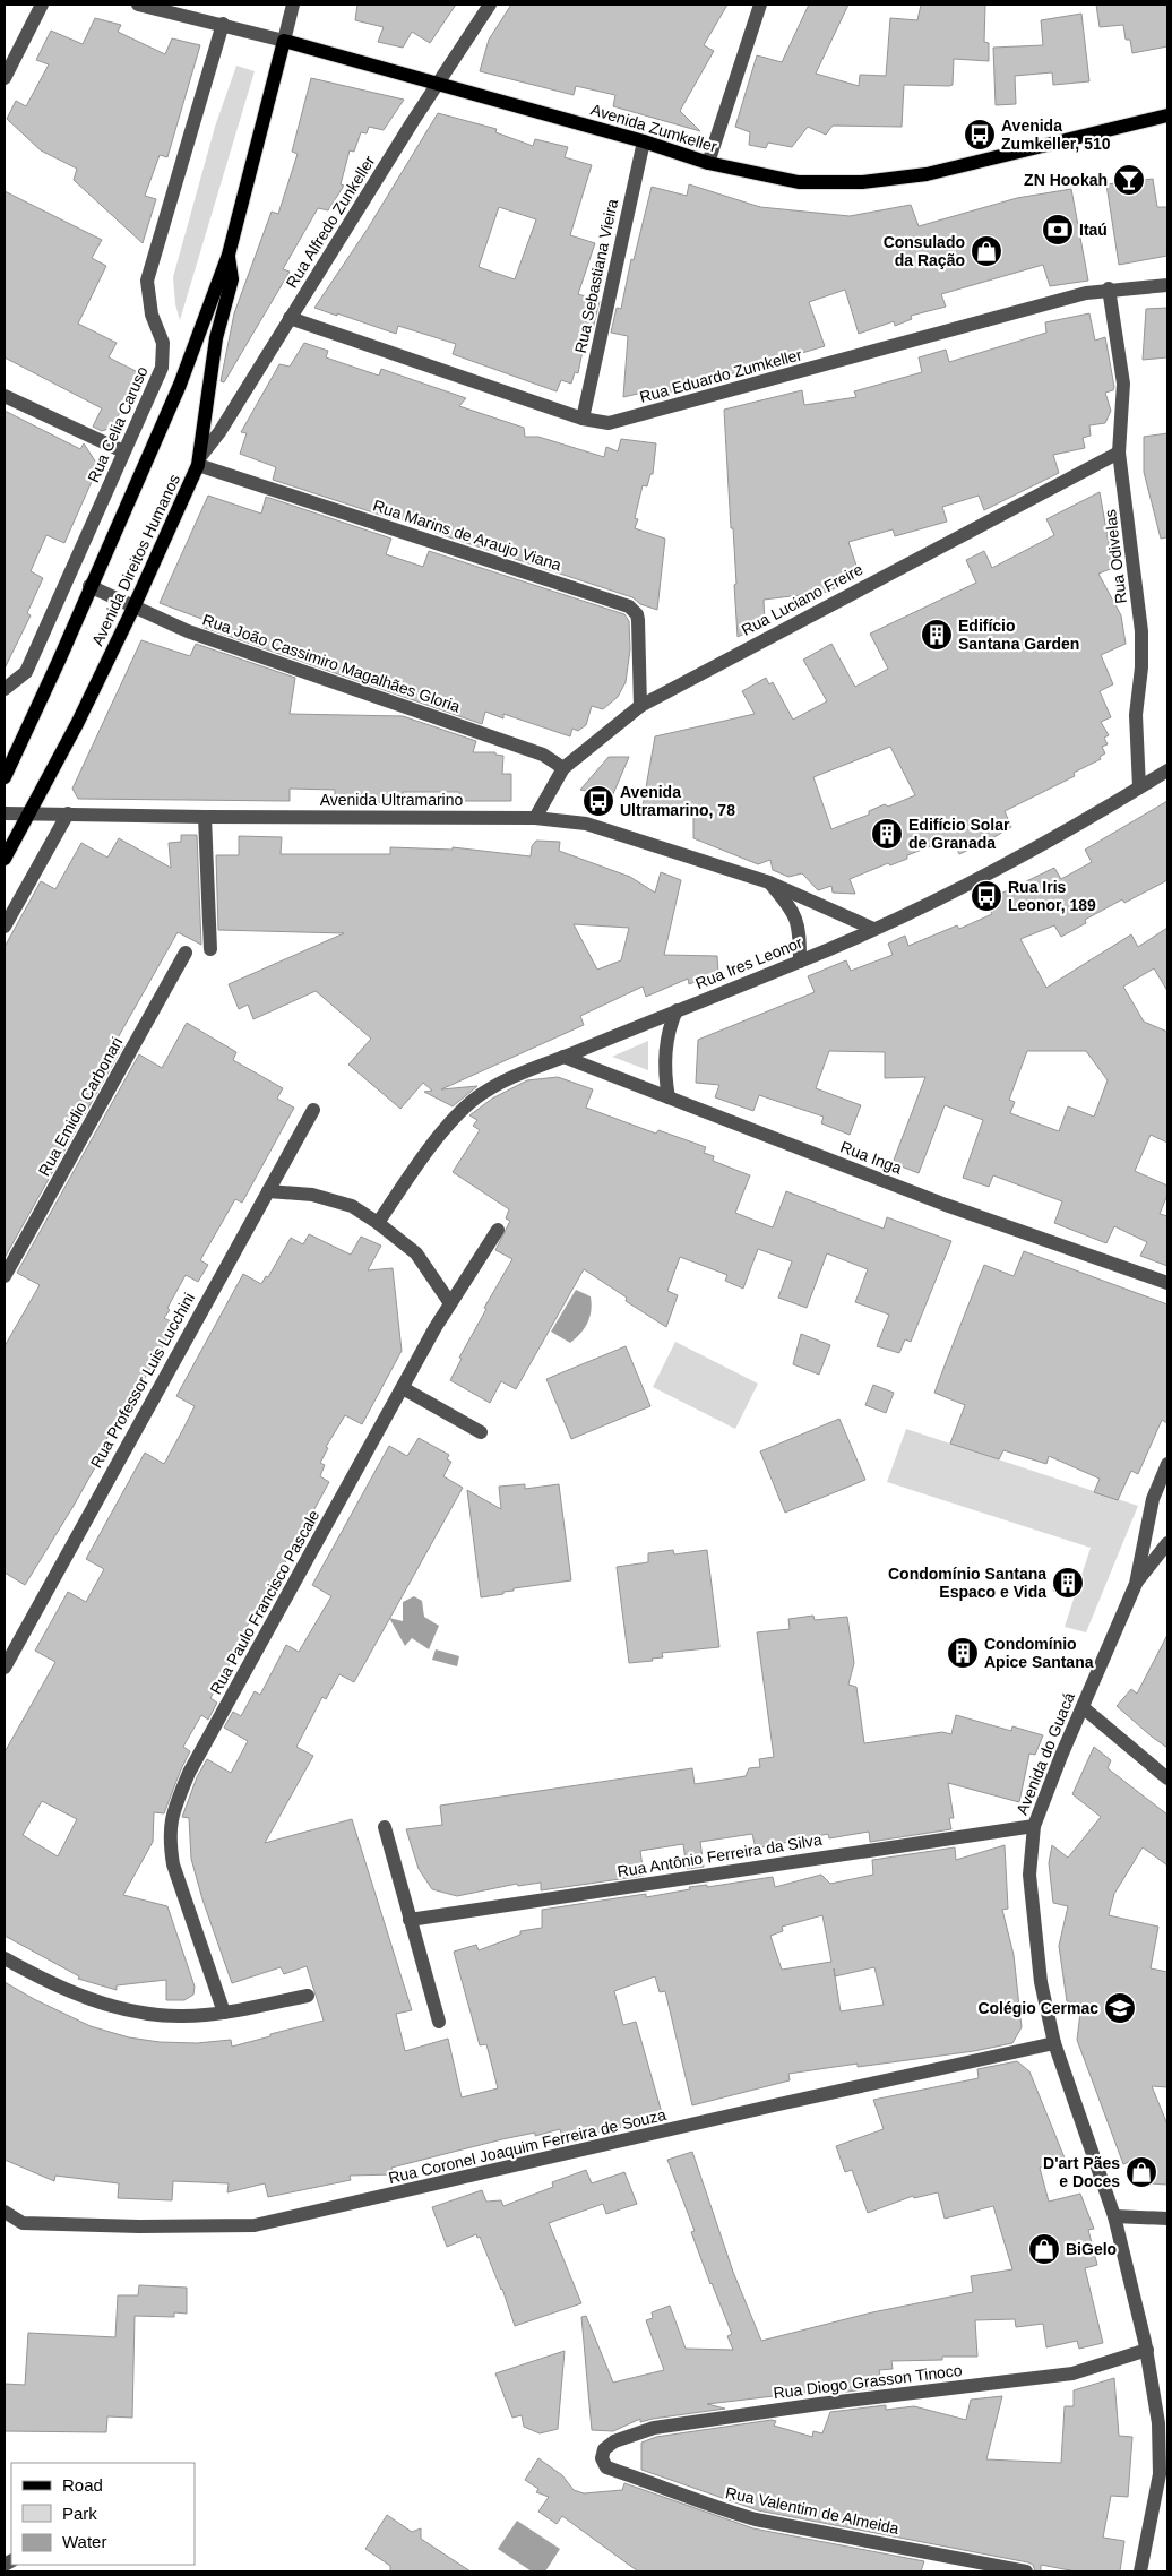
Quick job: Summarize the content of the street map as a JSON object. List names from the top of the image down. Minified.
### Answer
{"streets":{"main road":["Avenida Zumkeller","Avenida Direitos Humanos"],"street":["Rua Alfredo Zunkeller","Rua Sebastiana Vieira","Rua Eduardo Zumkeller","Rua Celia Caruso","Rua Marins de Araujo Viana","Rua Odivelas","Rua Luciano Freire","Rua João Cassimiro Magalhães Gloria","Avenida Ultramarino","Rua Ires Leonor","Rua Emidio Carbonari","Rua Inga","Rua Professor Luis Lucchini","Rua Paulo Francisco Pascale","Avenida do Guacá","Rua Antônio Ferreira da Silva","Rua Coronel Joaquim Ferreira de Souza","Rua Diogo Grasson Tinoco","Rua Valentim de Almeida"]},"crossings":[["Avenida Zumkeller","Rua Alfredo Zunkeller"],["Avenida Zumkeller","Rua Sebastiana Vieira"],["Avenida Zumkeller","Rua Celia Caruso"],["Avenida Zumkeller","Avenida Direitos Humanos"],["Rua Alfredo Zunkeller","Rua Eduardo Zumkeller"],["Rua Alfredo Zunkeller","Rua Marins de Araujo Viana"],["Rua Alfredo Zunkeller","Avenida Direitos Humanos"],["Rua Sebastiana Vieira","Rua Eduardo Zumkeller"],["Rua Eduardo Zumkeller","Rua Odivelas"],["Rua Marins de Araujo Viana","Avenida Direitos Humanos"],["Rua Marins de Araujo Viana","Rua Luciano Freire"],["Rua Odivelas","Rua Luciano Freire"],["Rua Odivelas","Rua Ires Leonor"],["Avenida Direitos Humanos","Rua João Cassimiro Magalhães Gloria"],["Avenida Direitos Humanos","Avenida Ultramarino"],["Rua Luciano Freire","Rua João Cassimiro Magalhães Gloria"],["Rua Luciano Freire","Avenida Ultramarino"],["Avenida Ultramarino","Rua Ires Leonor"],["Rua Ires Leonor","Rua Inga"],["Avenida do Guacá","Rua Antônio Ferreira da Silva"],["Avenida do Guacá","Rua Coronel Joaquim Ferreira de Souza"],["Avenida do Guacá","Rua Diogo Grasson Tinoco"],["Rua Diogo Grasson Tinoco","Rua Valentim de Almeida"]],"places":{"bus stop":["Avenida Zumkeller, 510","Avenida Ultramarino, 78","Rua Iris Leonor, 189"],"bar":["ZN Hookah"],"bank":["Itaú"],"shop":["Consulado da Ração","D'art Pães e Doces","BiGelo"],"building":["Edifício Santana Garden","Edifício Solar de Granada","Condomínio Santana Espaco e Vida","Condomínio Apice Santana"],"school or university":["Colégio Cermac"]},"legend":["Road","Park","Water"]}
